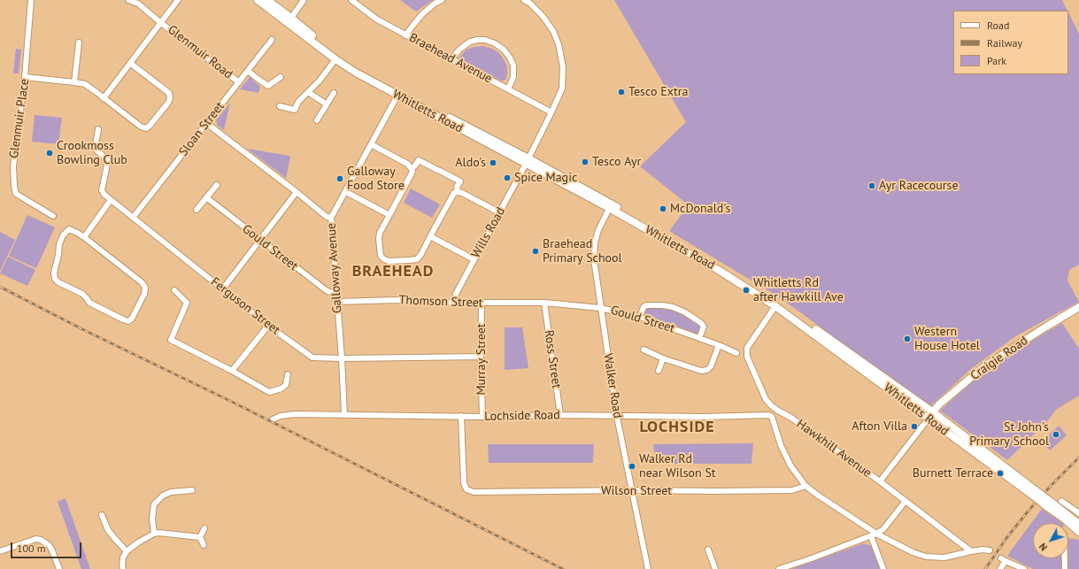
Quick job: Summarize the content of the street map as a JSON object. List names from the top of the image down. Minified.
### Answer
{"streets":{"main road":["Whitletts Road","Craigie Road"],"street":["Glenmuir Road","Braehead Avenue","Glenmuir Place","Sloan Street","Wills Road","Gould Street","Galloway Avenue","Thomson Street","Ferguson Street","Murray Street","Ross Street","Walker Road","Lochside Road","Hawkhill Avenue","Wilson Street"]},"crossings":[["Glenmuir Road","Sloan Street"],["Braehead Avenue","Wills Road"],["Whitletts Road","Wills Road"],["Whitletts Road","Galloway Avenue"],["Whitletts Road","Craigie Road"],["Whitletts Road","Walker Road"],["Whitletts Road","Hawkhill Avenue"],["Sloan Street","Ferguson Street"],["Wills Road","Thomson Street"],["Gould Street","Galloway Avenue"],["Gould Street","Thomson Street"],["Gould Street","Ross Street"],["Gould Street","Walker Road"],["Galloway Avenue","Thomson Street"],["Galloway Avenue","Ferguson Street"],["Galloway Avenue","Lochside Road"],["Thomson Street","Murray Street"],["Thomson Street","Ross Street"],["Ferguson Street","Murray Street"],["Murray Street","Lochside Road"],["Ross Street","Lochside Road"],["Walker Road","Lochside Road"],["Walker Road","Wilson Street"],["Lochside Road","Wilson Street"]],"districts":["BRAEHEAD","LOCHSIDE"],"places":["Tesco Extra","Crookmoss Bowling Club","Tesco Ayr","Aldo's","Spice Magic","Galloway Food Store","Ayr Racecourse","McDonald's","Braehead Primary School","Whitletts Rd after Hawkill Ave","Western House Hotel","Afton Villa","St John's Primary School","Walker Rd near Wilson St","Burnett Terrace"],"legend":["Road","Railway","Park"],"scale_bar":"100 m","north":"bottom left"}
